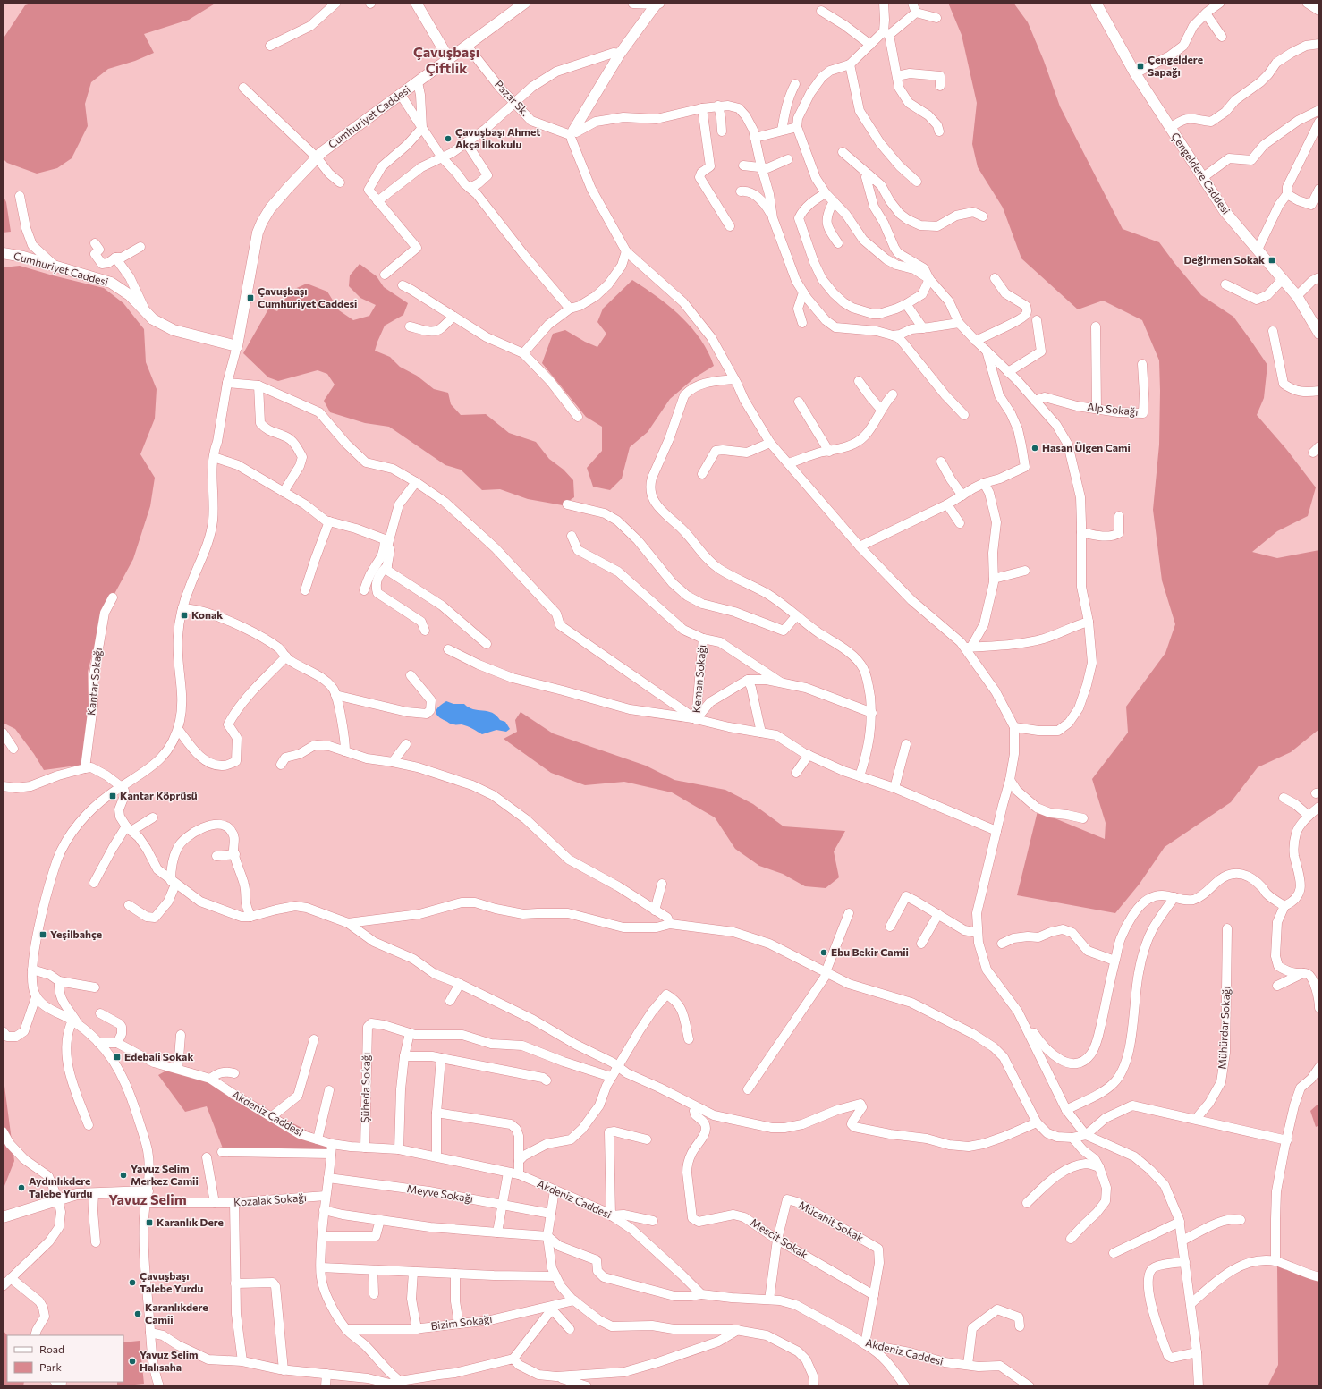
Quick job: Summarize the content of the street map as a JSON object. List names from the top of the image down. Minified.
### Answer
{"streets":{"main road":["Cumhuriyet Caddesi","Çengeldere Caddesi"],"street":["Pazar Sk.","Alp Sokağı","Keman Sokağı","Kantar Sokağı","Mühürdar Sokağı","Şüheda Sokağı","Akdeniz Caddesi","Meyve Sokağı","Kozalak Sokağı","Mücahit Sokak","Mescit Sokak","Bizim Sokağı"]},"crossings":[["Pazar Sk.","Cumhuriyet Caddesi"],["Şüheda Sokağı","Akdeniz Caddesi"],["Akdeniz Caddesi","Mücahit Sokak"],["Mücahit Sokak","Mescit Sokak"]],"districts":["Çavuşbaşı Çiftlik","Yavuz Selim"],"places":{"transit":["Çengeldere Sapağı","Değirmen Sokak","Çavuşbaşı Cumhuriyet Caddesi","Konak","Kantar Köprüsü","Yeşilbahçe","Edebali Sokak","Karanlık Dere"],"other":["Çavuşbaşı Ahmet Akça İlkokulu","Hasan Ülgen Cami","Ebu Bekir Camii","Yavuz Selim Merkez Camii","Aydınlıkdere Talebe Yurdu","Çavuşbaşı Talebe Yurdu","Karanlıkdere Camii","Yavuz Selim Halısaha"]},"legend":["Road","Park"]}
